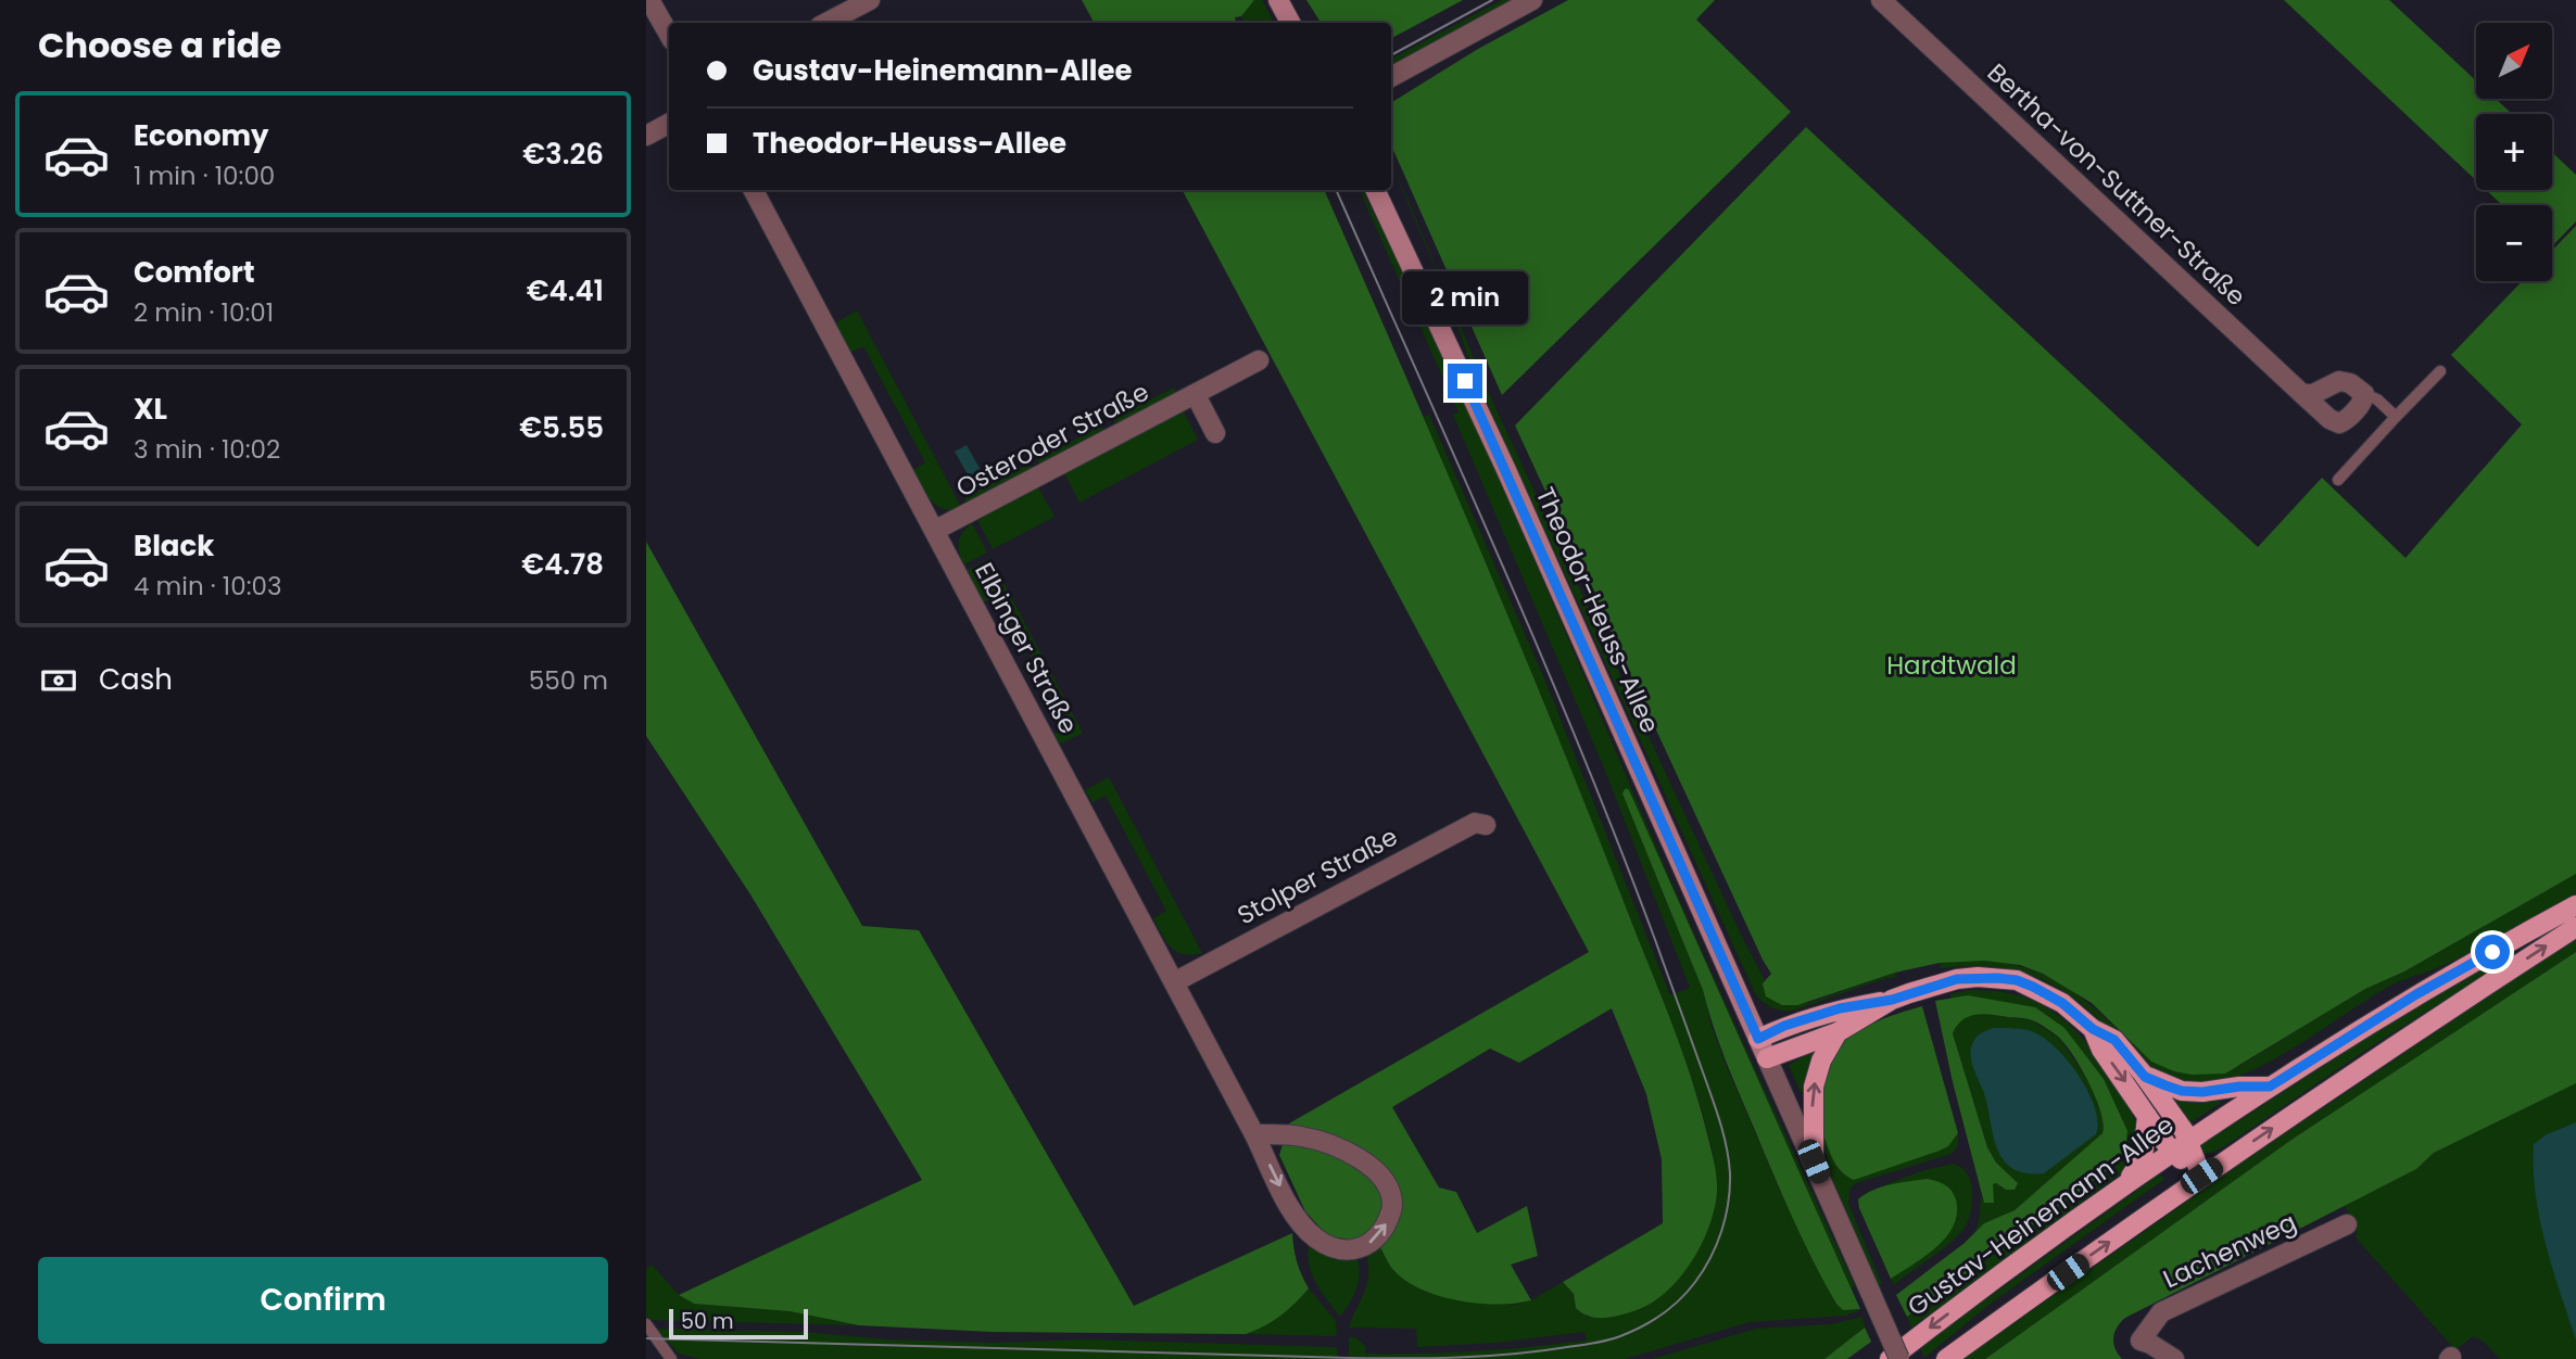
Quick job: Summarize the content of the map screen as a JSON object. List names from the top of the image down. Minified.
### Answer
{"streets":{"main road":["Theodor-Heuss-Allee","Gustav-Heinemann-Allee"],"street":["Bertha-von-Suttner-Straße","Osteroder Straße","Elbinger Straße","Stolper Straße","Lachenweg"]},"crossings":[["Osteroder Straße","Elbinger Straße"],["Elbinger Straße","Stolper Straße"]],"parks":["Hardtwald"],"scale_bar":"50 m","north":"top right","page":{"heading":"Choose a ride","map_buttons":["+","−"],"banner":["Gustav-Heinemann-Allee","Theodor-Heuss-Allee"],"list":[{"name":"Economy","note":"1 min · 10:00","value":"€3.26"},{"name":"Comfort","note":"2 min · 10:01","value":"€4.41"},{"name":"XL","note":"3 min · 10:02","value":"€5.55"},{"name":"Black","note":"4 min · 10:03","value":"€4.78"}],"bubble":"2 min","pay":["Cash","550 m"],"buttons":"Confirm","scale":"50 m"}}
